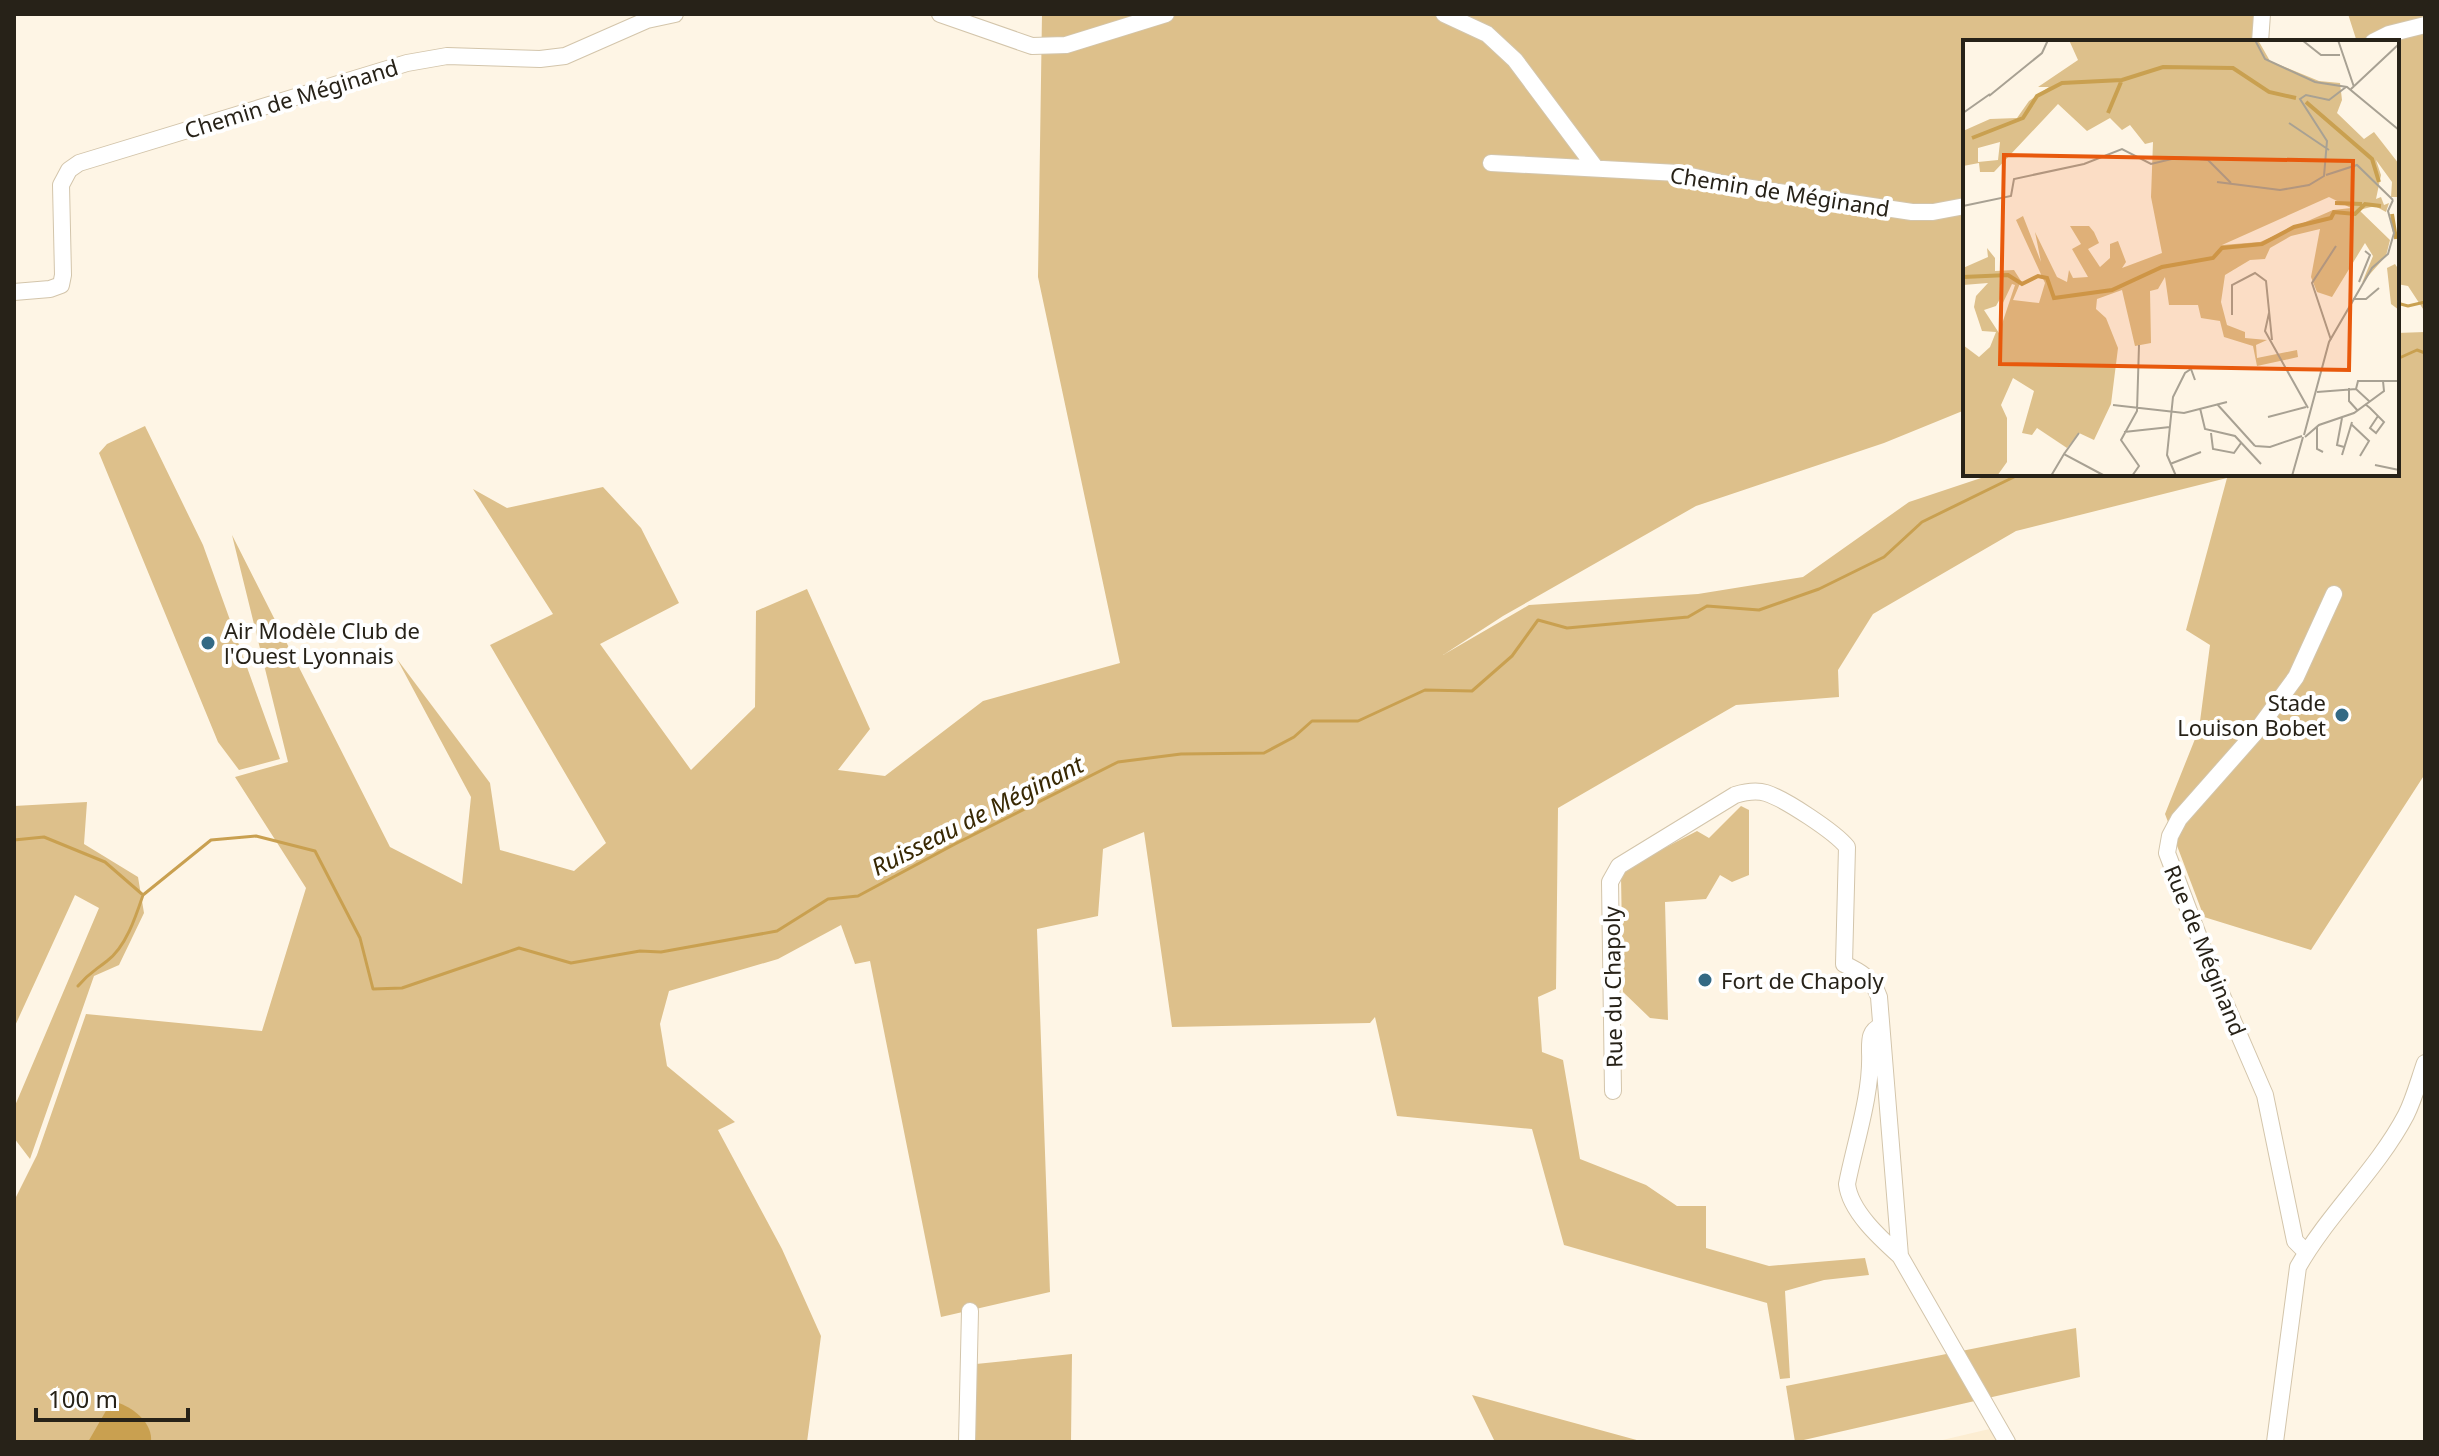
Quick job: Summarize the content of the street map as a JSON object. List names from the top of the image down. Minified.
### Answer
{"streets":{"street":["Chemin de Méginand","Rue de Méginand","Rue du Chapoly"]},"water":["Ruisseau de Méginant"],"places":["Air Modèle Club de l'Ouest Lyonnais","Stade Louison Bobet","Fort de Chapoly"],"scale_bar":"100 m"}
